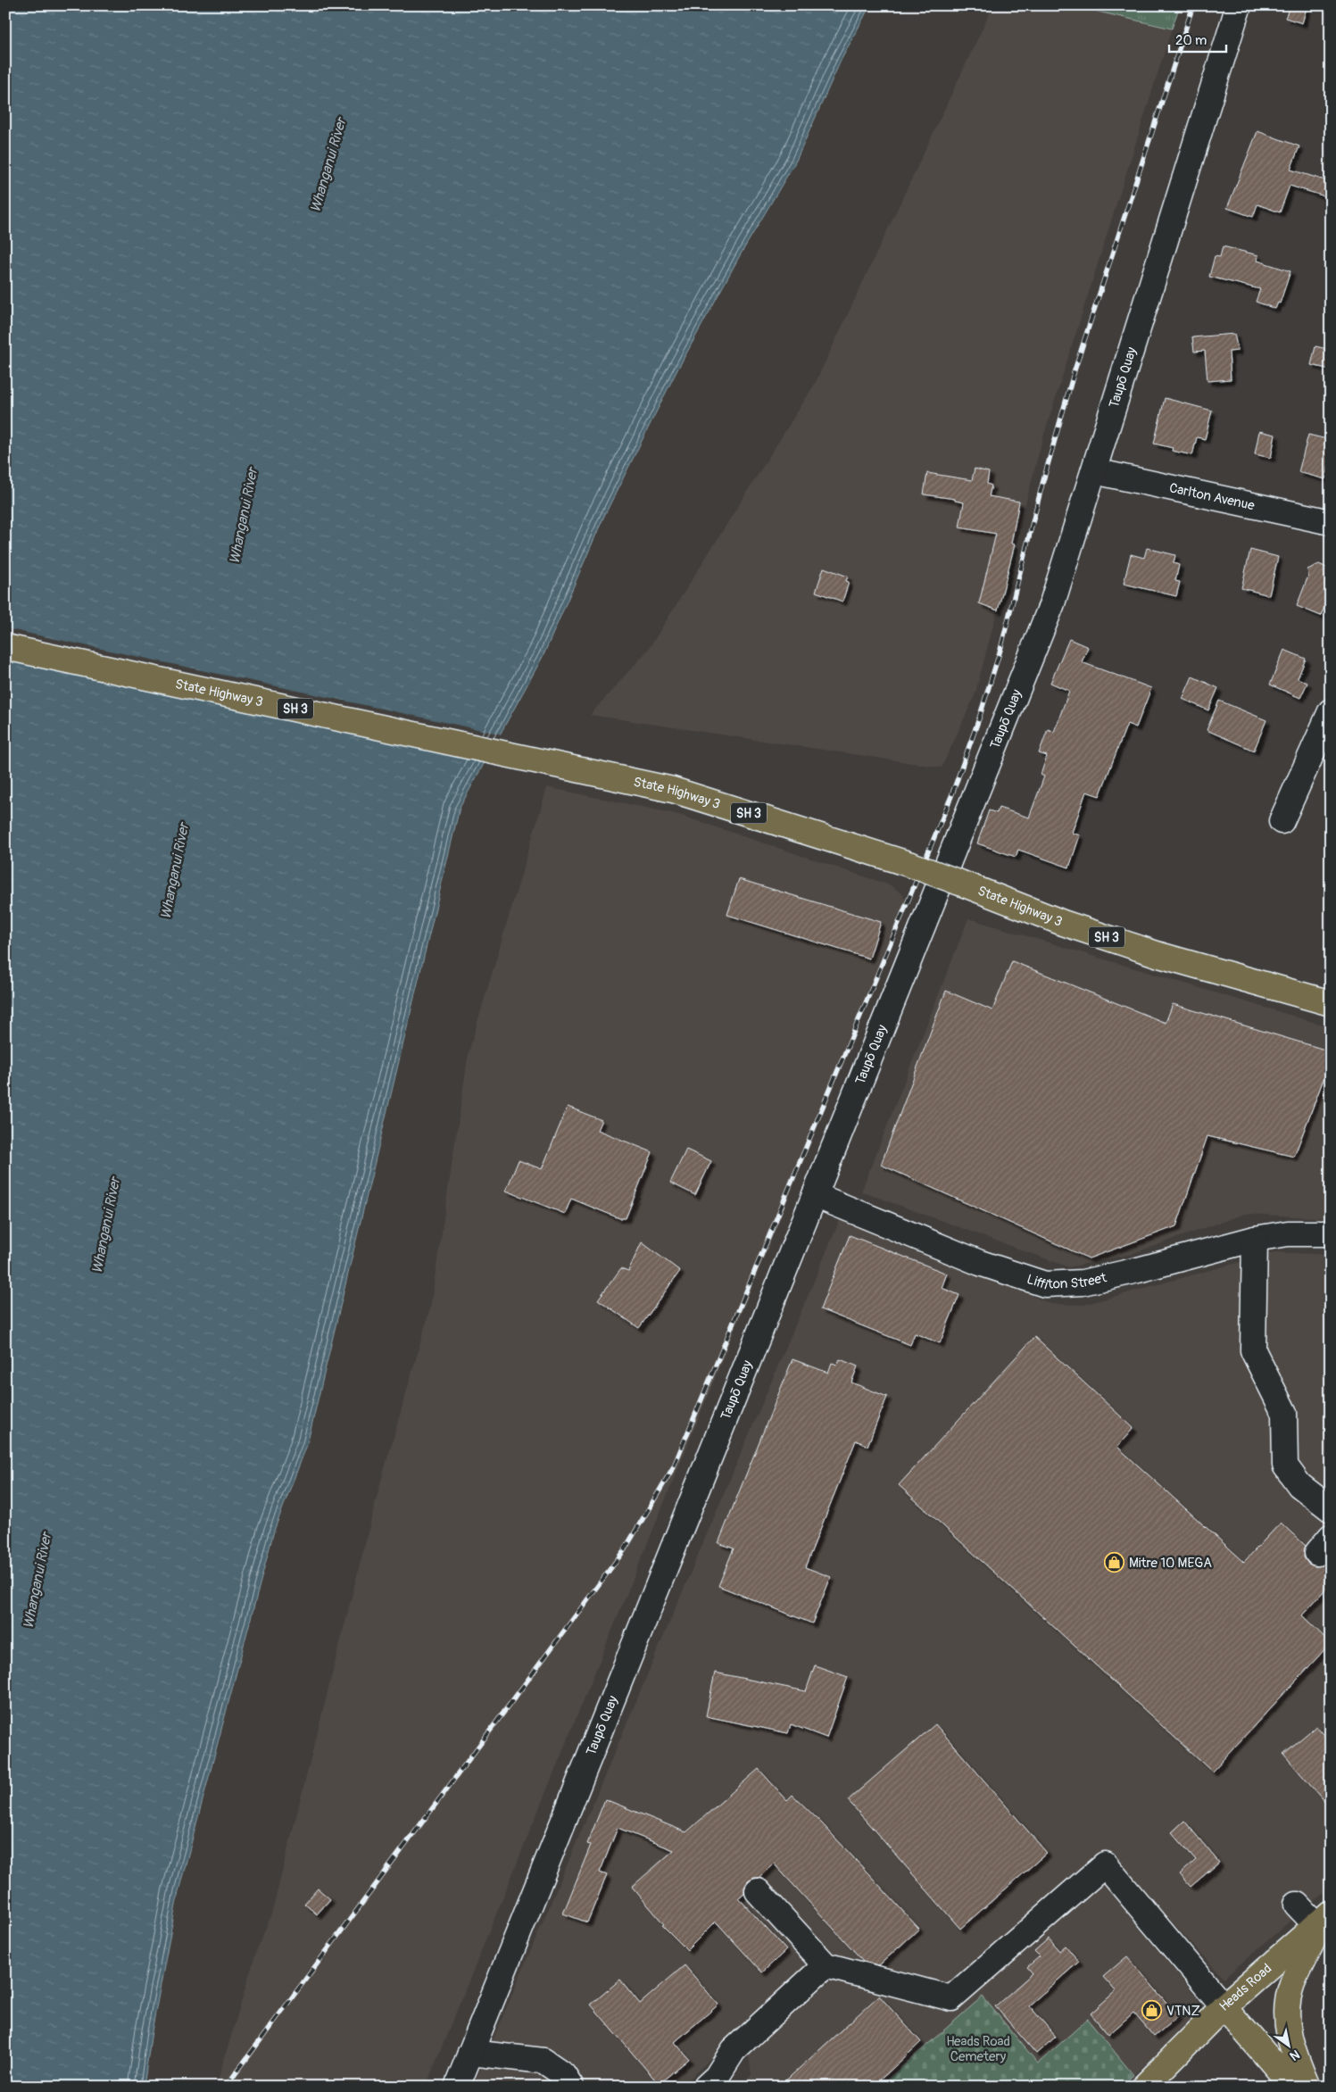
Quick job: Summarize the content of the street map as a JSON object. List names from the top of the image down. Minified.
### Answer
{"streets":{"main road":["State Highway 3","SH 3","Heads Road"],"street":["Taupō Quay","Carlton Avenue","Liffiton Street"]},"crossings":[["Taupō Quay","Carlton Avenue"],["Taupō Quay","Liffiton Street"]],"water":["Whanganui River"],"parks":["Heads Road Cemetery"],"places":{"shop":["Mitre 10 MEGA","VTNZ"]},"scale_bar":"20 m","north":"bottom right"}
